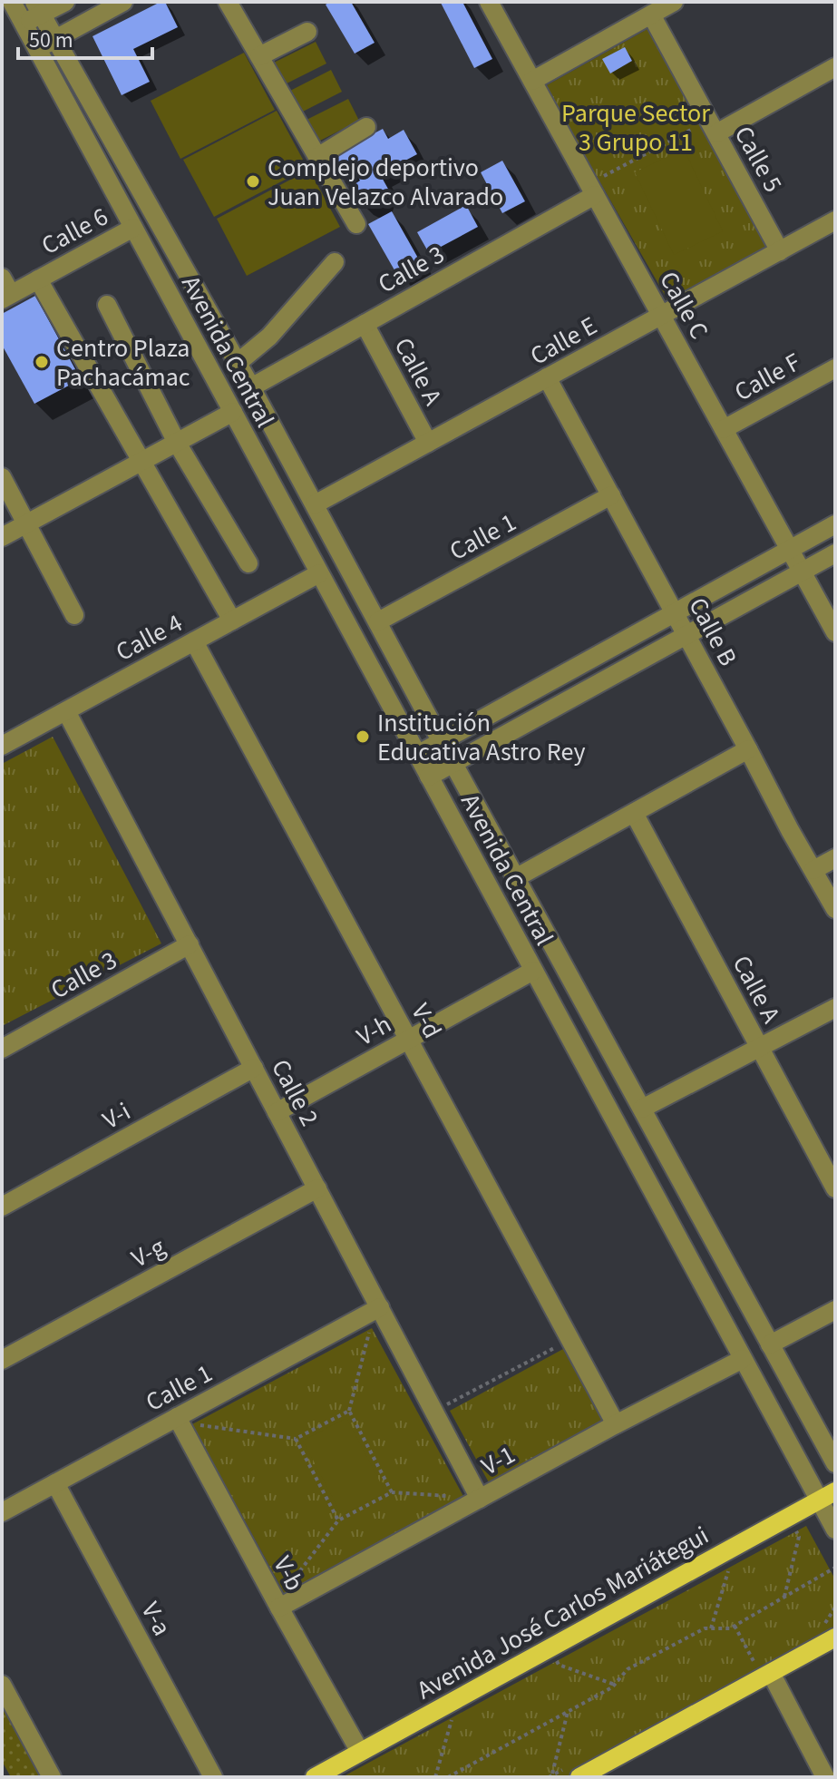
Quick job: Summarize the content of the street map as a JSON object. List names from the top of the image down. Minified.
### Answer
{"streets":{"main road":["Avenida José Carlos Mariátegui"],"street":["Calle 5","Calle 6","Calle 3","Calle C","Calle E","Avenida Central","Calle A","Calle F","Calle 1","Calle B","Calle 4","V-d","V-h","Calle 2","V-i","V-g","V-1","V-b","V-a"]},"crossings":[["Calle 5","Calle E"],["Calle 6","Avenida Central"],["Calle 3","Calle C"],["Calle 3","Avenida Central"],["Calle 3","Calle A"],["Calle 3","Calle 2"],["Calle C","Calle E"],["Calle C","Calle F"],["Calle E","Avenida Central"],["Calle E","Calle A"],["Calle E","Calle B"],["Avenida Central","Calle 1"],["Avenida Central","Calle 4"],["Avenida Central","V-h"],["Avenida Central","V-1"],["Avenida Central","Avenida José Carlos Mariátegui"],["Calle 1","Calle B"],["Calle 1","Calle 2"],["Calle 1","V-b"],["Calle 1","V-a"],["Calle 4","V-d"],["Calle 4","Calle 2"],["V-d","V-h"],["V-d","V-1"],["V-h","Calle 2"],["Calle 2","V-i"],["Calle 2","V-g"],["Calle 2","V-1"],["V-1","V-b"],["V-b","Avenida José Carlos Mariátegui"]],"parks":["Parque Sector 3 Grupo 11"],"places":["Complejo deportivo Juan Velazco Alvarado","Centro Plaza Pachacámac","Institución Educativa Astro Rey"],"scale_bar":"50 m"}
